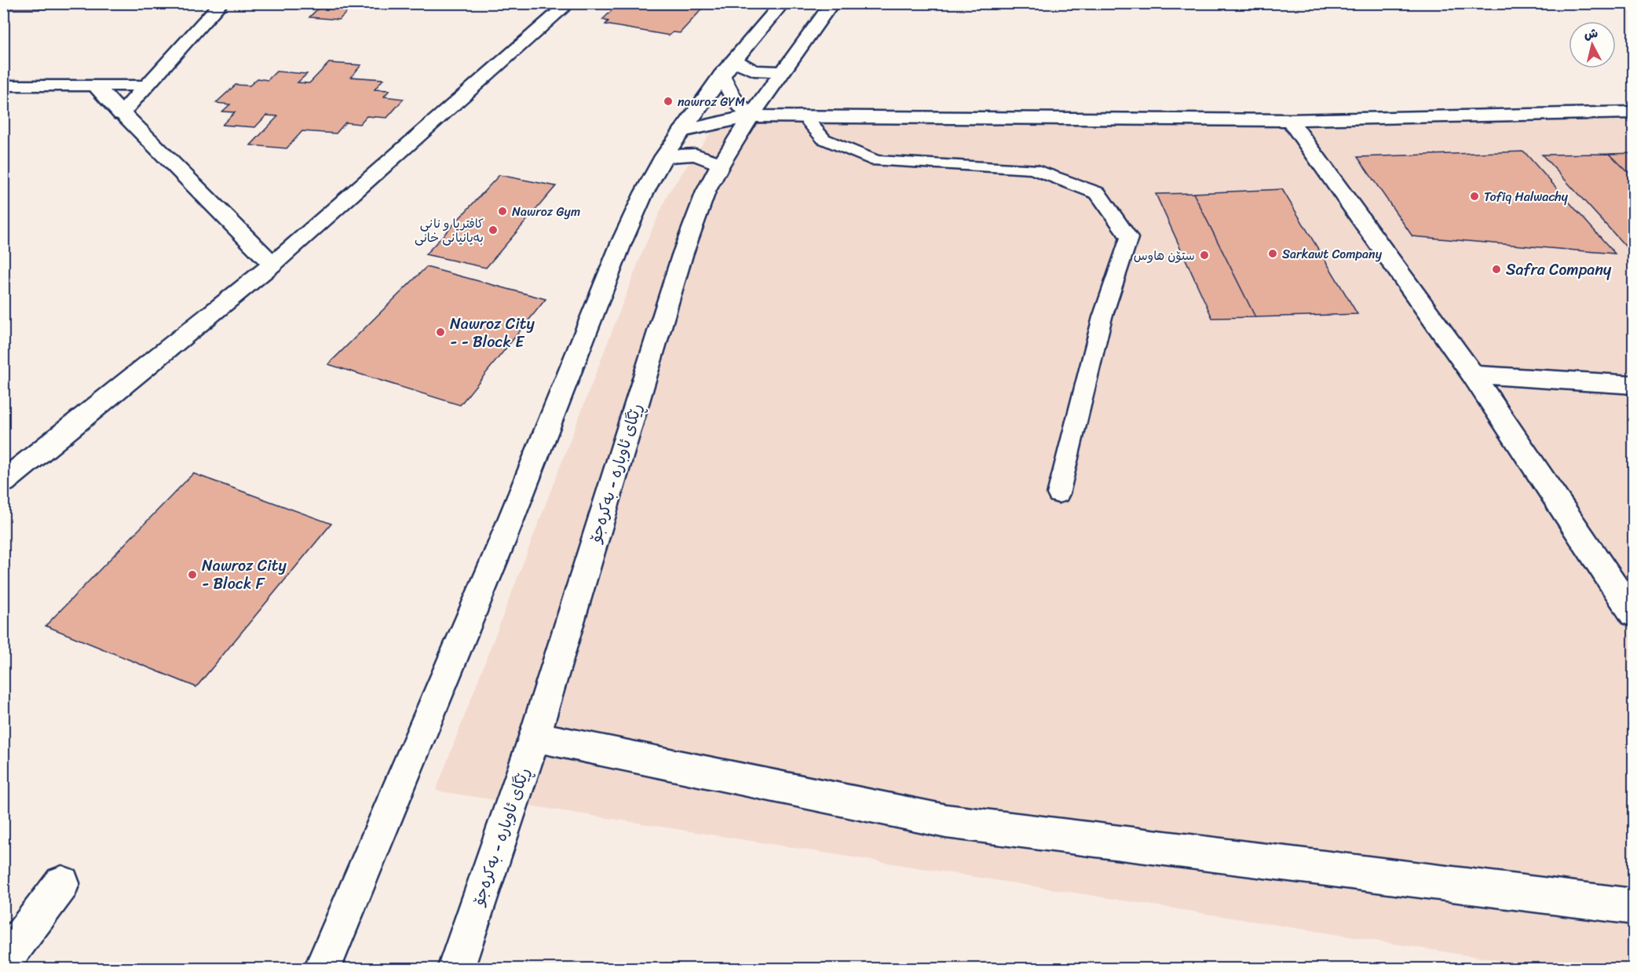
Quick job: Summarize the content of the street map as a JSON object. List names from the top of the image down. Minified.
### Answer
{"streets":{"street":["ڕێگای ئاوبارە - بەکرەجۆ"]},"places":["nawroz GYM","Tofiq Halwachy","Nawroz Gym","کافتریا و نانی بەیانیانی خانی","Sarkawt Company","ستۆن هاوس","Safra Company","Nawroz City - - Block E","Nawroz City - Block F"],"north":"top"}
